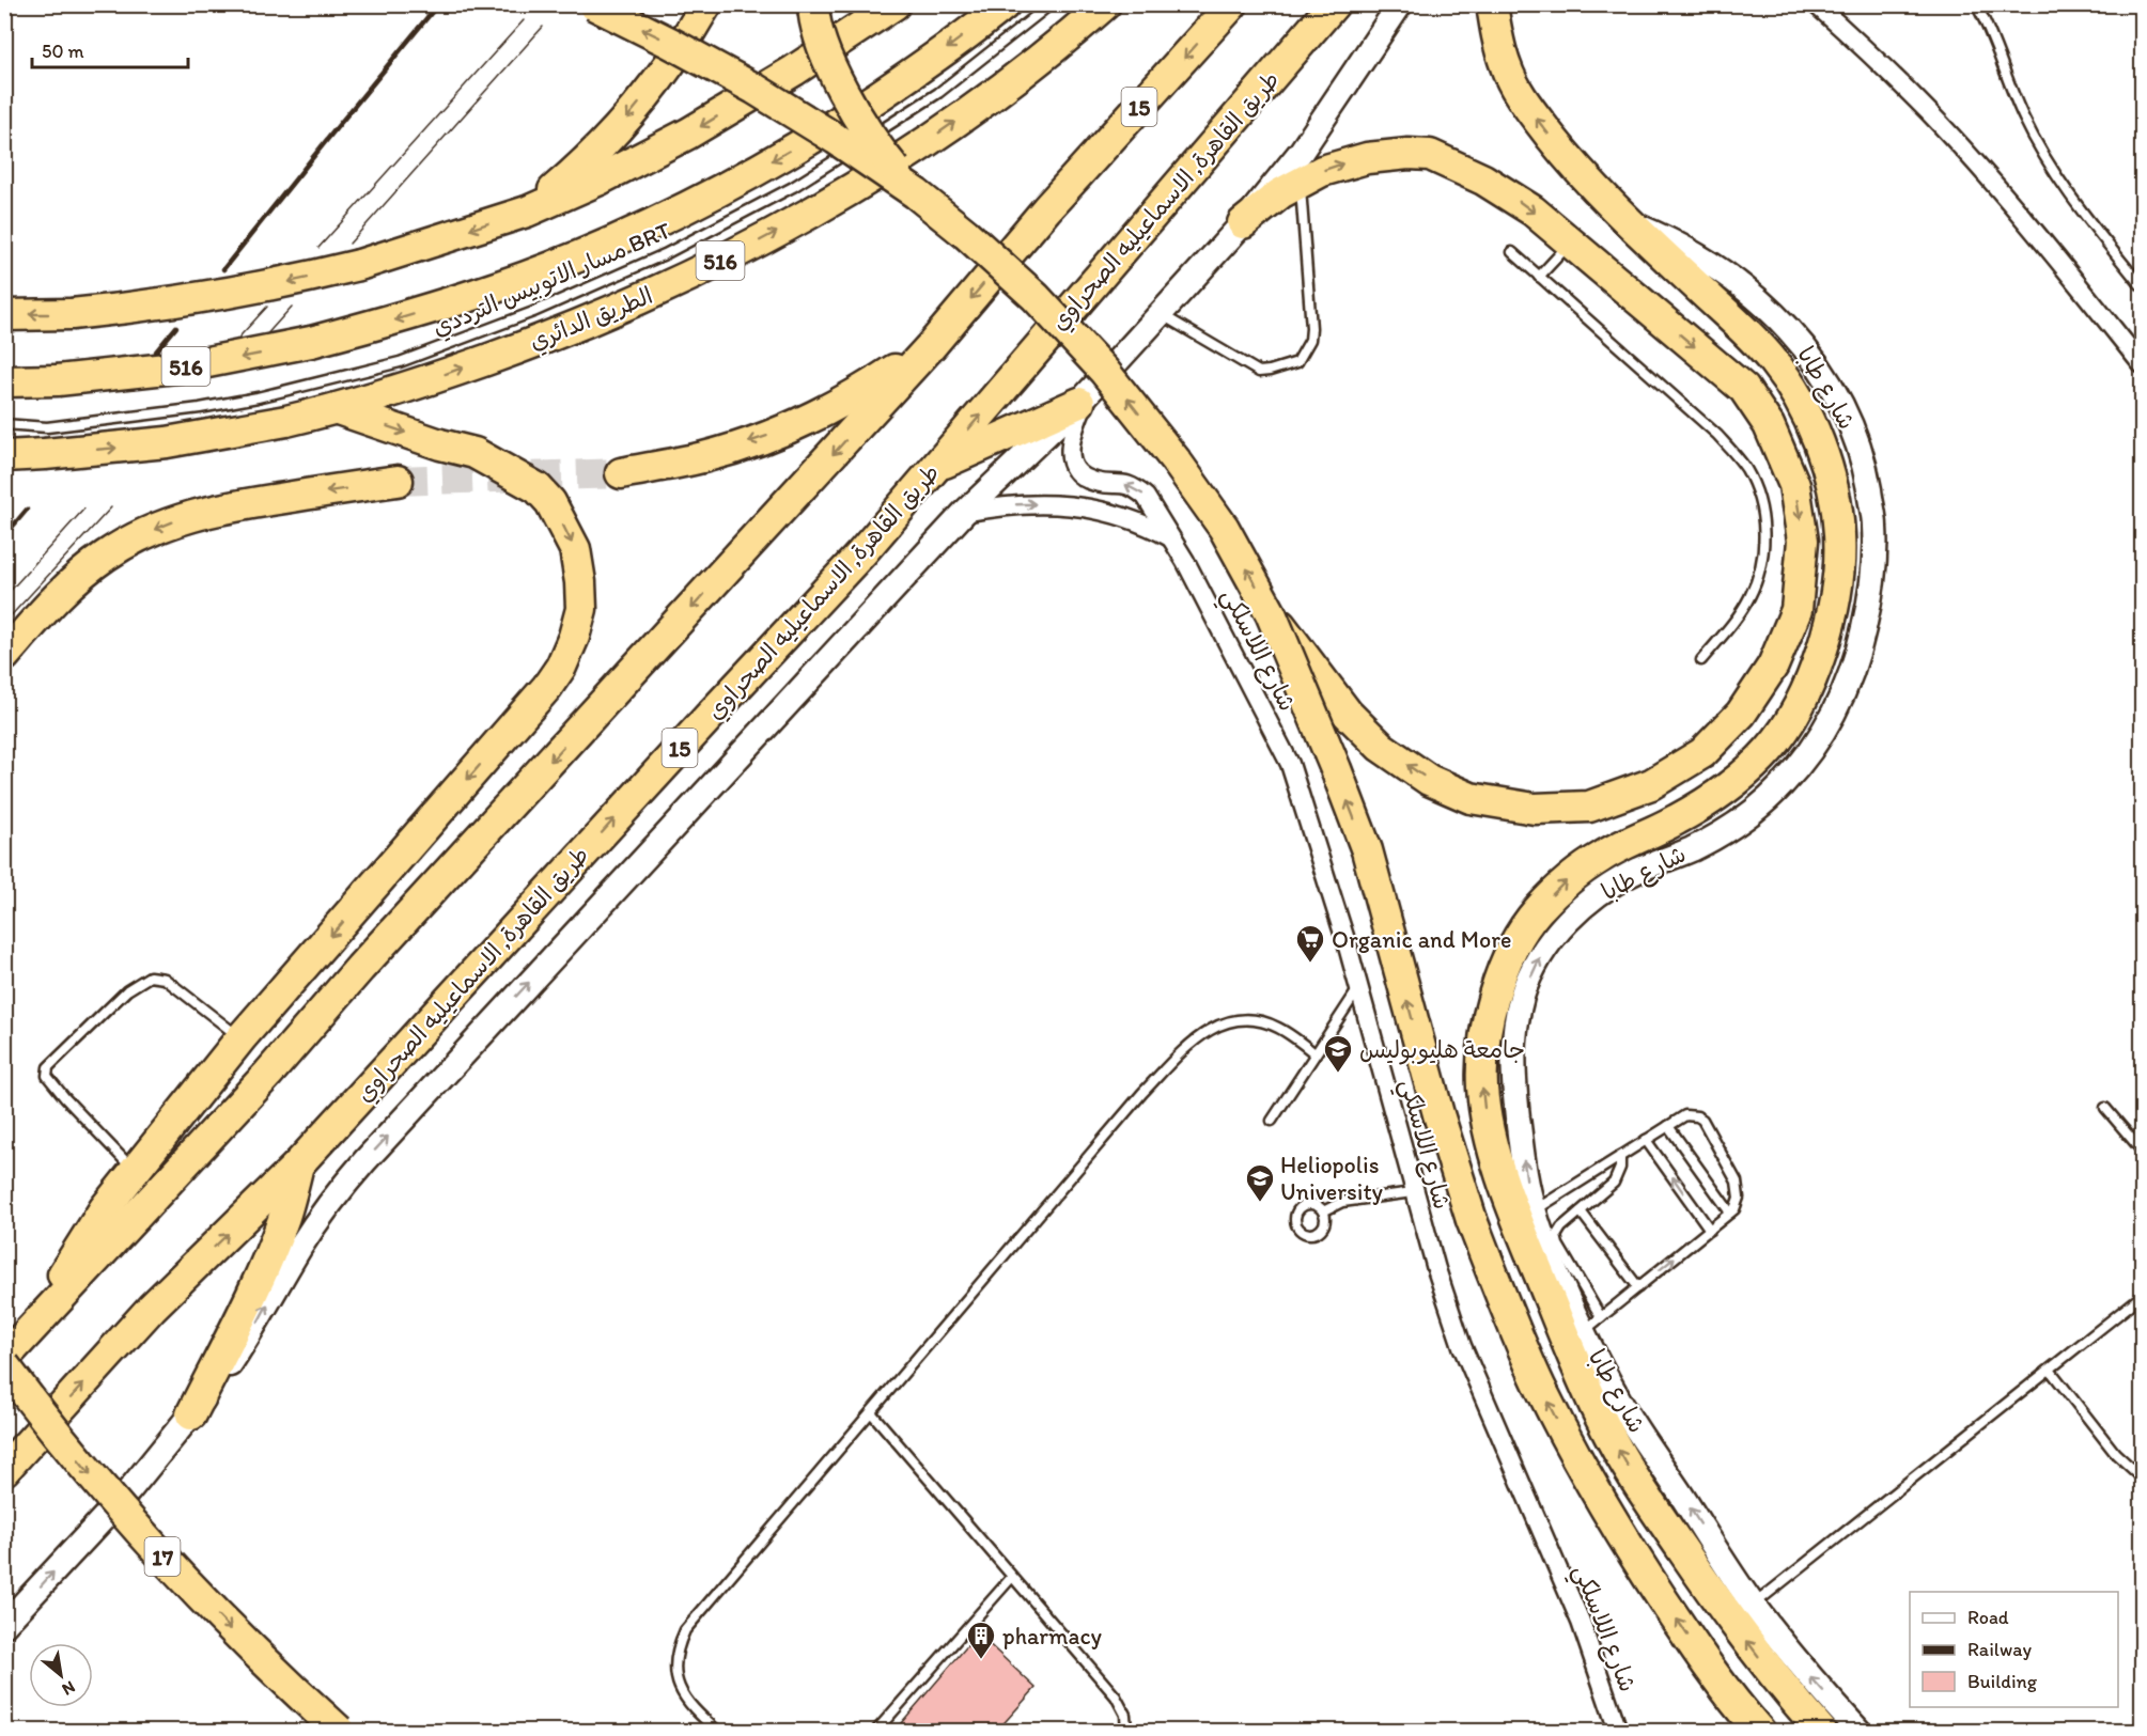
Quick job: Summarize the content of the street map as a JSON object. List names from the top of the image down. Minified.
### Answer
{"streets":{"highway":["15","طريق القاهرة, الاسماعيليه الصحراوي","516","الطريق الدائري","17"],"street":["شارع طابا","شارع اللاسلكي"],"lane":["مسار الاتوبيس الترددي BRT"]},"crossings":[["15","17"]],"places":{"supermarket":["Organic and More"],"school or university":["جامعة هليوبوليس","Heliopolis University"],"building":["pharmacy"]},"legend":["Road","Railway","Building"],"scale_bar":"50 m","north":"bottom right"}
